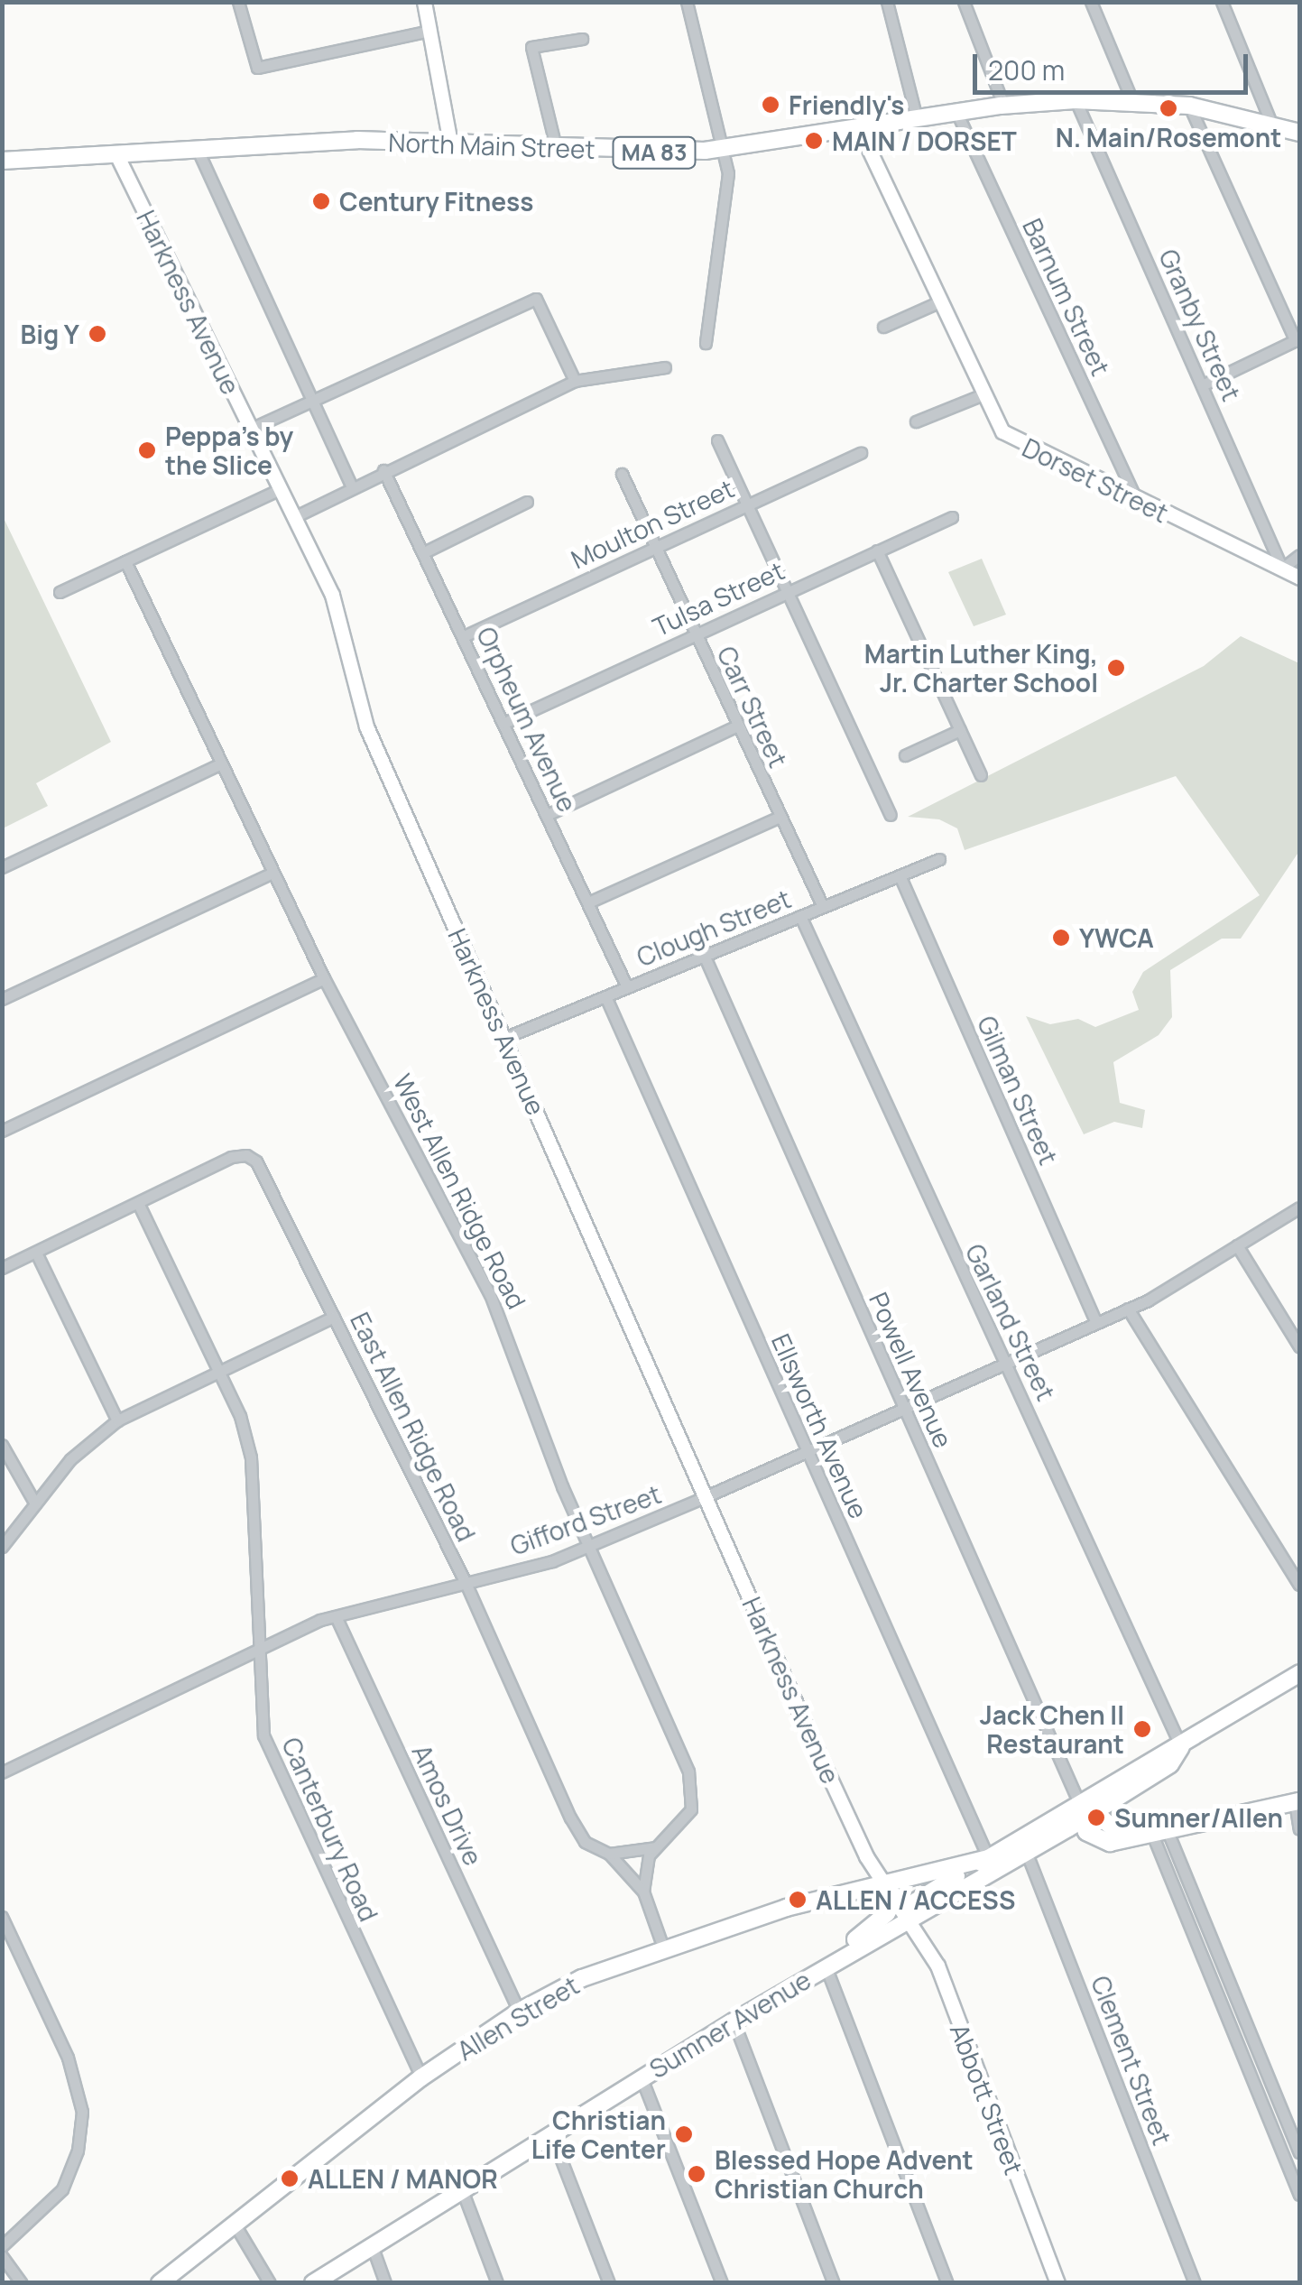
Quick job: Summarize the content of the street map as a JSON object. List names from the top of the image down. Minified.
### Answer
{"streets":{"main road":["North Main Street","MA 83","Harkness Avenue","Dorset Street","Allen Street","Sumner Avenue","Abbott Street"],"street":["Barnum Street","Granby Street","Moulton Street","Tulsa Street","Carr Street","Orpheum Avenue","Clough Street","Gilman Street","West Allen Ridge Road","Garland Street","Powell Avenue","Ellsworth Avenue","East Allen Ridge Road","Gifford Street","Amos Drive","Canterbury Road","Clement Street"]},"crossings":[["North Main Street","Barnum Street"],["North Main Street","Harkness Avenue"],["North Main Street","Granby Street"],["North Main Street","Dorset Street"],["Barnum Street","Dorset Street"],["Harkness Avenue","Clough Street"],["Harkness Avenue","Gifford Street"],["Harkness Avenue","Allen Street"],["Harkness Avenue","Sumner Avenue"],["Harkness Avenue","Abbott Street"],["Granby Street","Dorset Street"],["Moulton Street","Carr Street"],["Moulton Street","Orpheum Avenue"],["Tulsa Street","Carr Street"],["Tulsa Street","Orpheum Avenue"],["Carr Street","Clough Street"],["Orpheum Avenue","Clough Street"],["Clough Street","Gilman Street"],["Clough Street","Garland Street"],["Clough Street","Powell Avenue"],["Clough Street","Ellsworth Avenue"],["Gilman Street","Gifford Street"],["West Allen Ridge Road","East Allen Ridge Road"],["West Allen Ridge Road","Gifford Street"],["Garland Street","Gifford Street"],["Garland Street","Sumner Avenue"],["Powell Avenue","Gifford Street"],["Powell Avenue","Sumner Avenue"],["Ellsworth Avenue","Gifford Street"],["Ellsworth Avenue","Allen Street"],["Ellsworth Avenue","Sumner Avenue"],["East Allen Ridge Road","Gifford Street"],["East Allen Ridge Road","Canterbury Road"],["East Allen Ridge Road","Allen Street"],["Gifford Street","Amos Drive"],["Gifford Street","Canterbury Road"],["Amos Drive","Allen Street"],["Canterbury Road","Allen Street"],["Allen Street","Sumner Avenue"],["Allen Street","Abbott Street"],["Sumner Avenue","Clement Street"],["Sumner Avenue","Abbott Street"]],"places":["Friendly's","N. Main/Rosemont","MAIN / DORSET","Century Fitness","Big Y","Peppa's by the Slice","Martin Luther King, Jr. Charter School","YWCA","Jack Chen II Restaurant","Sumner/Allen","ALLEN / ACCESS","Christian Life Center","Blessed Hope Advent Christian Church","ALLEN / MANOR"],"scale_bar":"200 m"}
